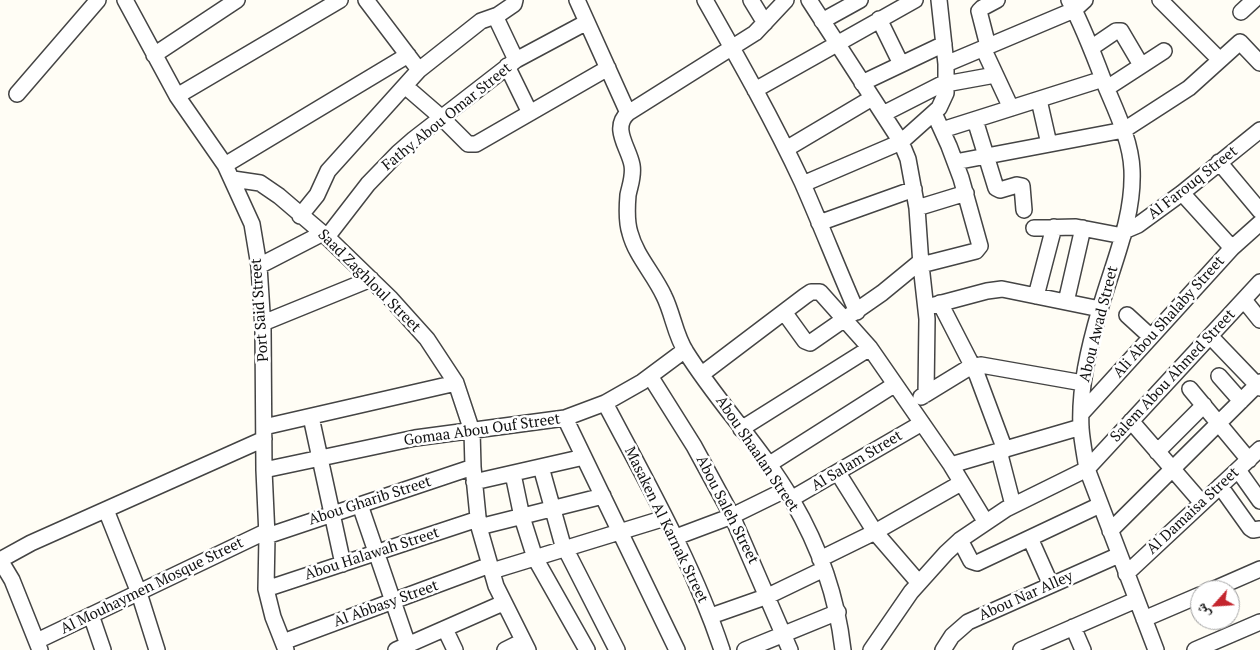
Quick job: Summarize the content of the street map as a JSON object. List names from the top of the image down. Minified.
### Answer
{"streets":{"street":["Fathy Abou Omar Street","Al Farouq Street","Saad Zaghloul Street","Port Said Street","Ali Abou Shalaby Street","Abou Awad Street","Salem Abou Ahmed Street","Gomaa Abou Ouf Street","Abou Shaalan Street","Al Salam Street","Abou Gharib Street","Abou Saleh Street","Al Damaisa Street","Masaken Al Karnak Street","Abou Halawah Street","Al Mouhaymen Mosque Street","Abou Nar Alley","Al Abbasy Street"]},"crossings":[["Fathy Abou Omar Street","Saad Zaghloul Street"],["Al Farouq Street","Abou Awad Street"],["Saad Zaghloul Street","Port Said Street"],["Saad Zaghloul Street","Gomaa Abou Ouf Street"],["Saad Zaghloul Street","Abou Gharib Street"],["Saad Zaghloul Street","Abou Halawah Street"],["Saad Zaghloul Street","Al Abbasy Street"],["Port Said Street","Gomaa Abou Ouf Street"],["Port Said Street","Abou Gharib Street"],["Port Said Street","Abou Halawah Street"],["Port Said Street","Al Mouhaymen Mosque Street"],["Port Said Street","Al Abbasy Street"],["Ali Abou Shalaby Street","Abou Awad Street"],["Abou Awad Street","Salem Abou Ahmed Street"],["Abou Awad Street","Al Damaisa Street"],["Abou Awad Street","Abou Nar Alley"],["Gomaa Abou Ouf Street","Abou Shaalan Street"],["Gomaa Abou Ouf Street","Abou Saleh Street"],["Gomaa Abou Ouf Street","Masaken Al Karnak Street"],["Abou Shaalan Street","Al Salam Street"],["Al Salam Street","Abou Saleh Street"],["Al Salam Street","Masaken Al Karnak Street"],["Abou Gharib Street","Al Mouhaymen Mosque Street"],["Masaken Al Karnak Street","Al Abbasy Street"]],"north":"bottom left"}
